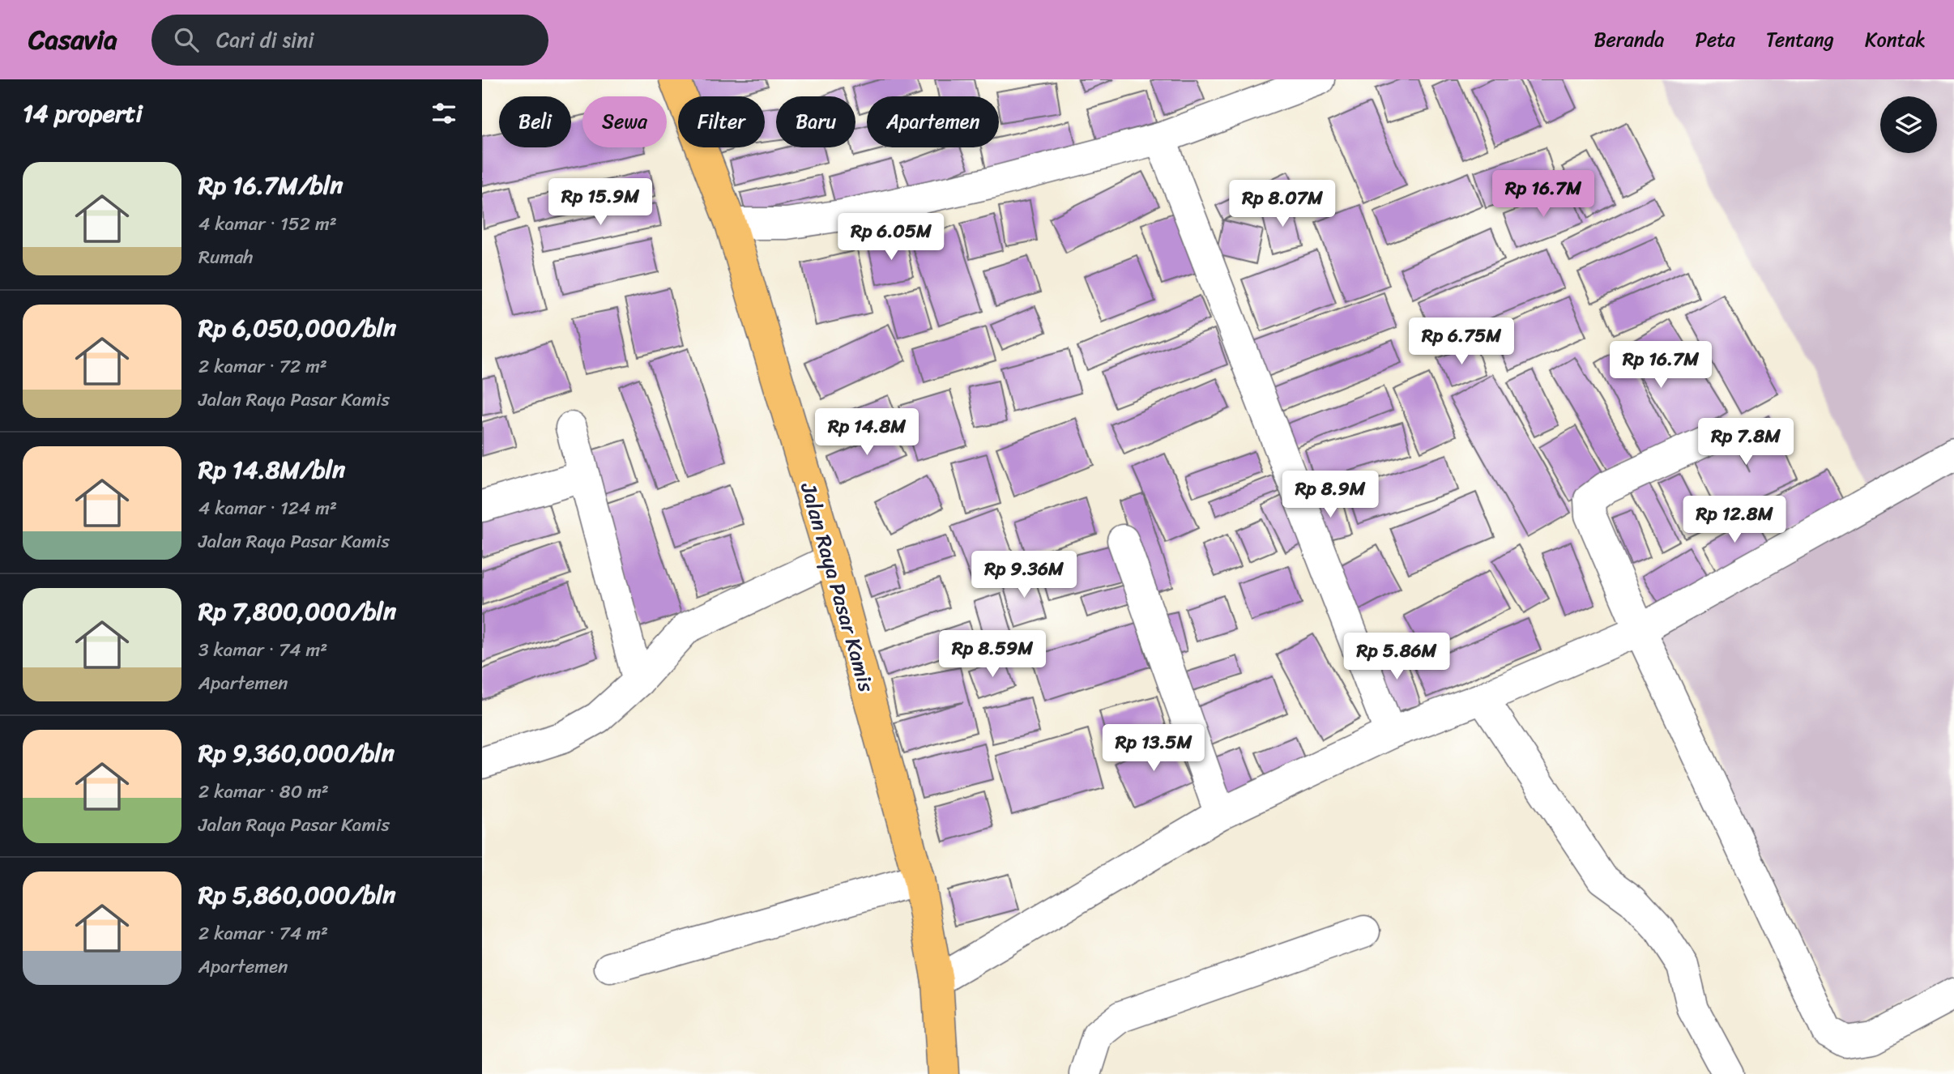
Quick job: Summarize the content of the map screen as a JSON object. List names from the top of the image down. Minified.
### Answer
{"streets":{"main road":["Jalan Raya Pasar Kamis"]},"page":{"header":"Casavia","search":"Cari di sini","nav":["Beranda","Peta","Tentang","Kontak"],"heading":"14 properti","chip":["Beli","Sewa","Filter","Baru","Apartemen"],"list":[{"name":"Rp 16.7M/bln","note":"4 kamar · 152 m² · Rumah"},{"name":"Rp 6,050,000/bln","note":"2 kamar · 72 m² · Jalan Raya Pasar Kamis"},{"name":"Rp 14.8M/bln","note":"4 kamar · 124 m² · Jalan Raya Pasar Kamis"},{"name":"Rp 7,800,000/bln","note":"3 kamar · 74 m² · Apartemen"},{"name":"Rp 9,360,000/bln","note":"2 kamar · 80 m² · Jalan Raya Pasar Kamis"},{"name":"Rp 5,860,000/bln","note":"2 kamar · 74 m² · Apartemen"}],"price":["Rp 16.7M","Rp 15.9M","Rp 8.07M","Rp 6.05M","Rp 6.75M","Rp 16.7M","Rp 14.8M","Rp 7.8M","Rp 8.9M","Rp 12.8M","Rp 9.36M","Rp 8.59M","Rp 5.86M","Rp 13.5M"]}}
